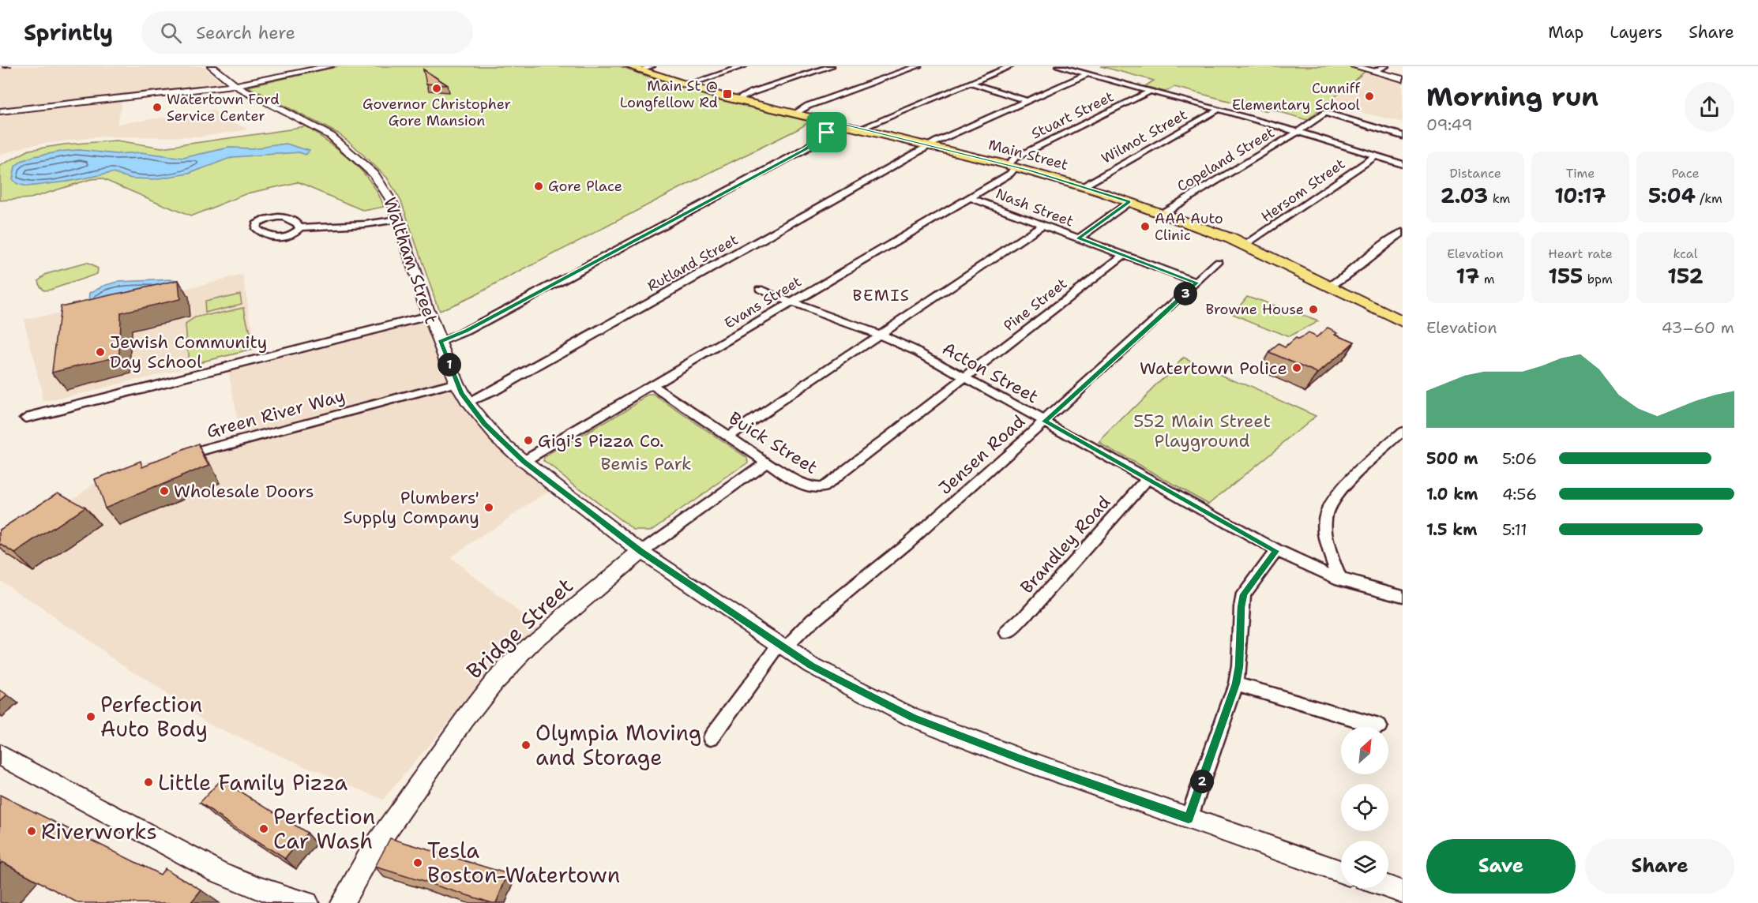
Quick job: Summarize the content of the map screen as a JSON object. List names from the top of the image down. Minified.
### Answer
{"streets":{"main road":["Main Street"],"street":["Stuart Street","Wilmot Street","Copeland Street","Hersom Street","Nash Street","Waltham Street","Rutland Street","Evans Street","Pine Street","Acton Street","Green River Way","Buick Street","Jensen Road","Brandley Road","Bridge Street"]},"crossings":[["Stuart Street","Main Street"],["Stuart Street","Evans Street"],["Wilmot Street","Main Street"],["Main Street","Copeland Street"],["Main Street","Hersom Street"],["Main Street","Rutland Street"],["Main Street","Evans Street"],["Nash Street","Evans Street"],["Nash Street","Pine Street"],["Nash Street","Jensen Road"],["Waltham Street","Rutland Street"],["Waltham Street","Evans Street"],["Waltham Street","Green River Way"],["Waltham Street","Jensen Road"],["Waltham Street","Bridge Street"],["Evans Street","Acton Street"],["Evans Street","Buick Street"],["Pine Street","Acton Street"],["Pine Street","Buick Street"],["Acton Street","Buick Street"],["Acton Street","Jensen Road"],["Acton Street","Brandley Road"],["Buick Street","Bridge Street"]],"districts":["BEMIS"],"parks":["552 Main Street Playground","Bemis Park"],"places":{"other":["Governor Christopher Gore Mansion","Cunniff Elementary School","Watertown Ford Service Center","Gore Place","AAA Auto Clinic","Browne House","Jewish Community Day School","Watertown Police","Gigi's Pizza Co.","Wholesale Doors","Plumbers' Supply Company","Perfection Auto Body","Olympia Moving and Storage","Little Family Pizza","Perfection Car Wash","Riverworks","Tesla Boston-Watertown"],"transit":["Main St @ Longfellow Rd"]},"north":"top right","page":{"header":"Sprintly","search":"Search here","nav":["Map","Layers","Share"],"heading":["Morning run","09:49"],"stats":[["Distance","2.03 km"],["Time","10:17"],["Pace","5:04 /km"],["Elevation","17 m"],["Heart rate","155 bpm"],["kcal","152"]],"pins":["3","1","2"],"chart":["Elevation","43–60 m"],"list":[{"name":"500 m","note":"5:06"},{"name":"1.0 km","note":"4:56"},{"name":"1.5 km","note":"5:11"}],"buttons":["Save","Share"]}}
